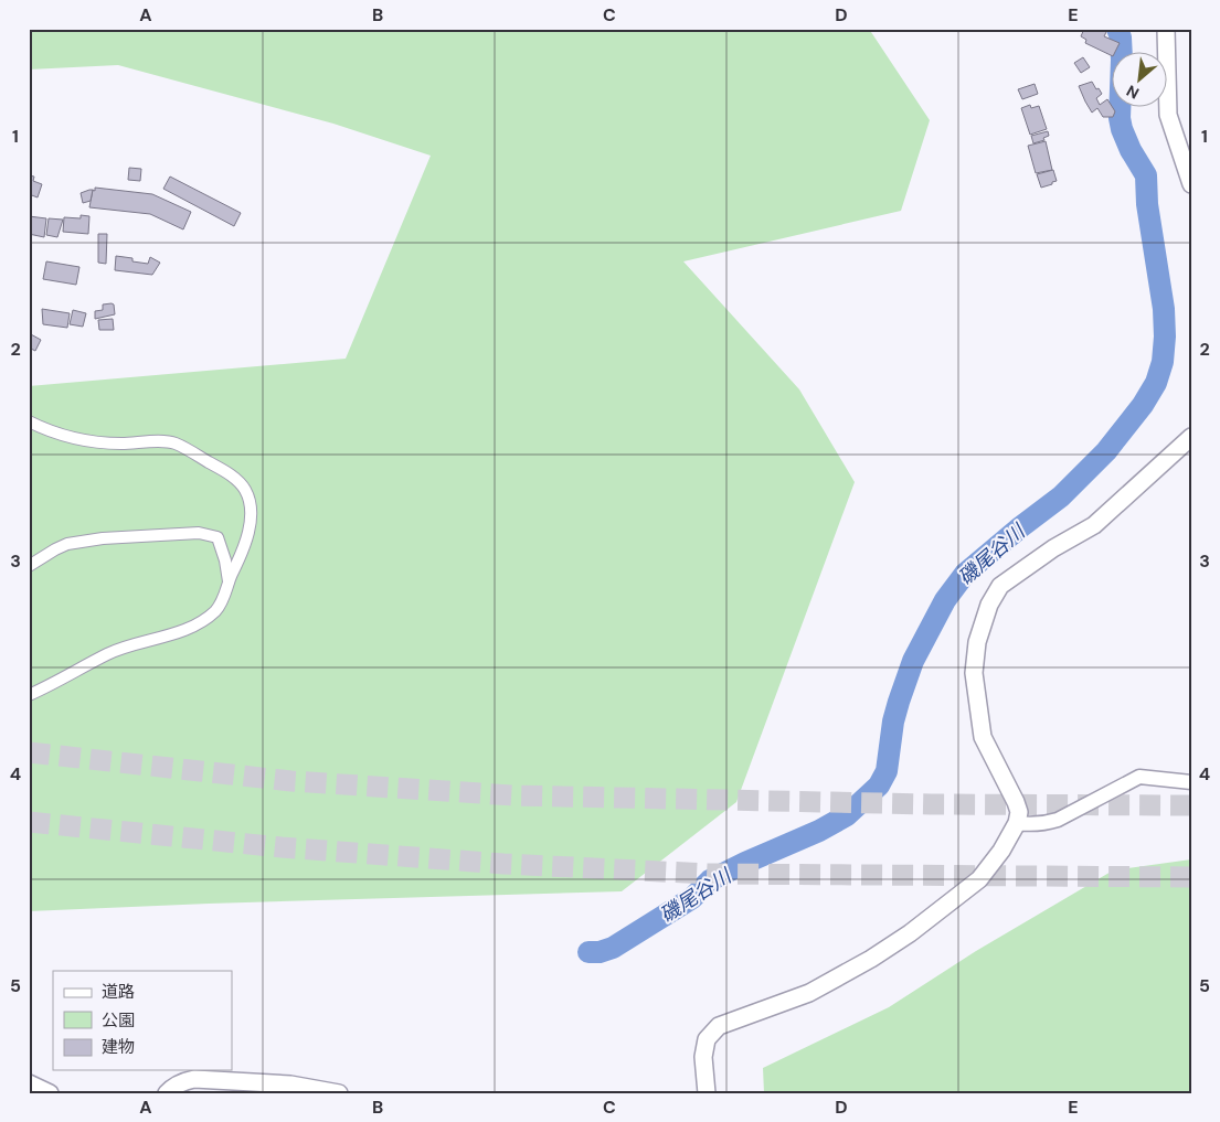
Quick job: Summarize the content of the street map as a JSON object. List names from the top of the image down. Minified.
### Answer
{"water":["磯尾谷川"],"legend":["道路","公園","建物"],"north":"bottom left","grid":{"columns":["A","B","C","D","E"],"rows":["1","2","3","4","5"]}}
